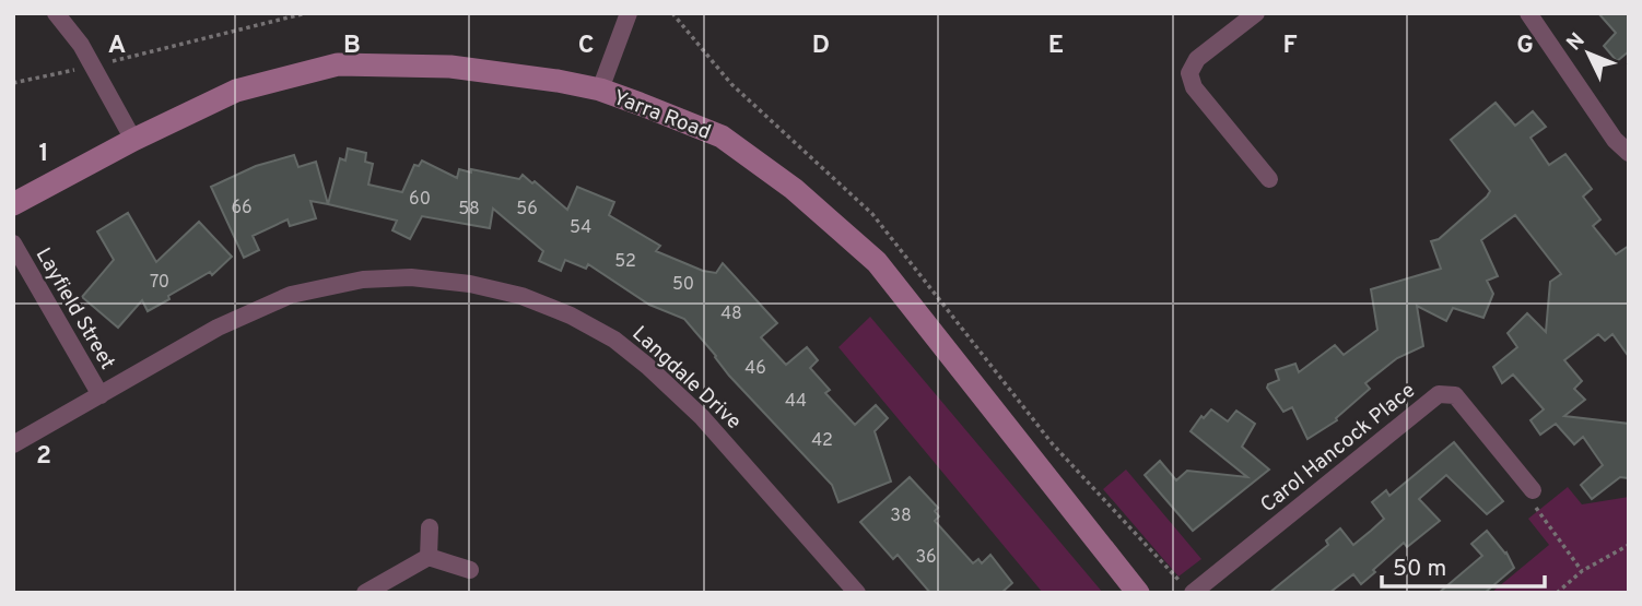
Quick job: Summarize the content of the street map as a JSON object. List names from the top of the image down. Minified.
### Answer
{"streets":{"main road":["Yarra Road"],"street":["Layfield Street","Langdale Drive","Carol Hancock Place"]},"crossings":[["Layfield Street","Langdale Drive"]],"house_numbers":["60","66","58","56","54","52","70","50","48","46","44","42","38","36"],"scale_bar":"50 m","north":"top left","grid":{"columns":["A","B","C","D","E","F","G"],"rows":["1","2"]}}
